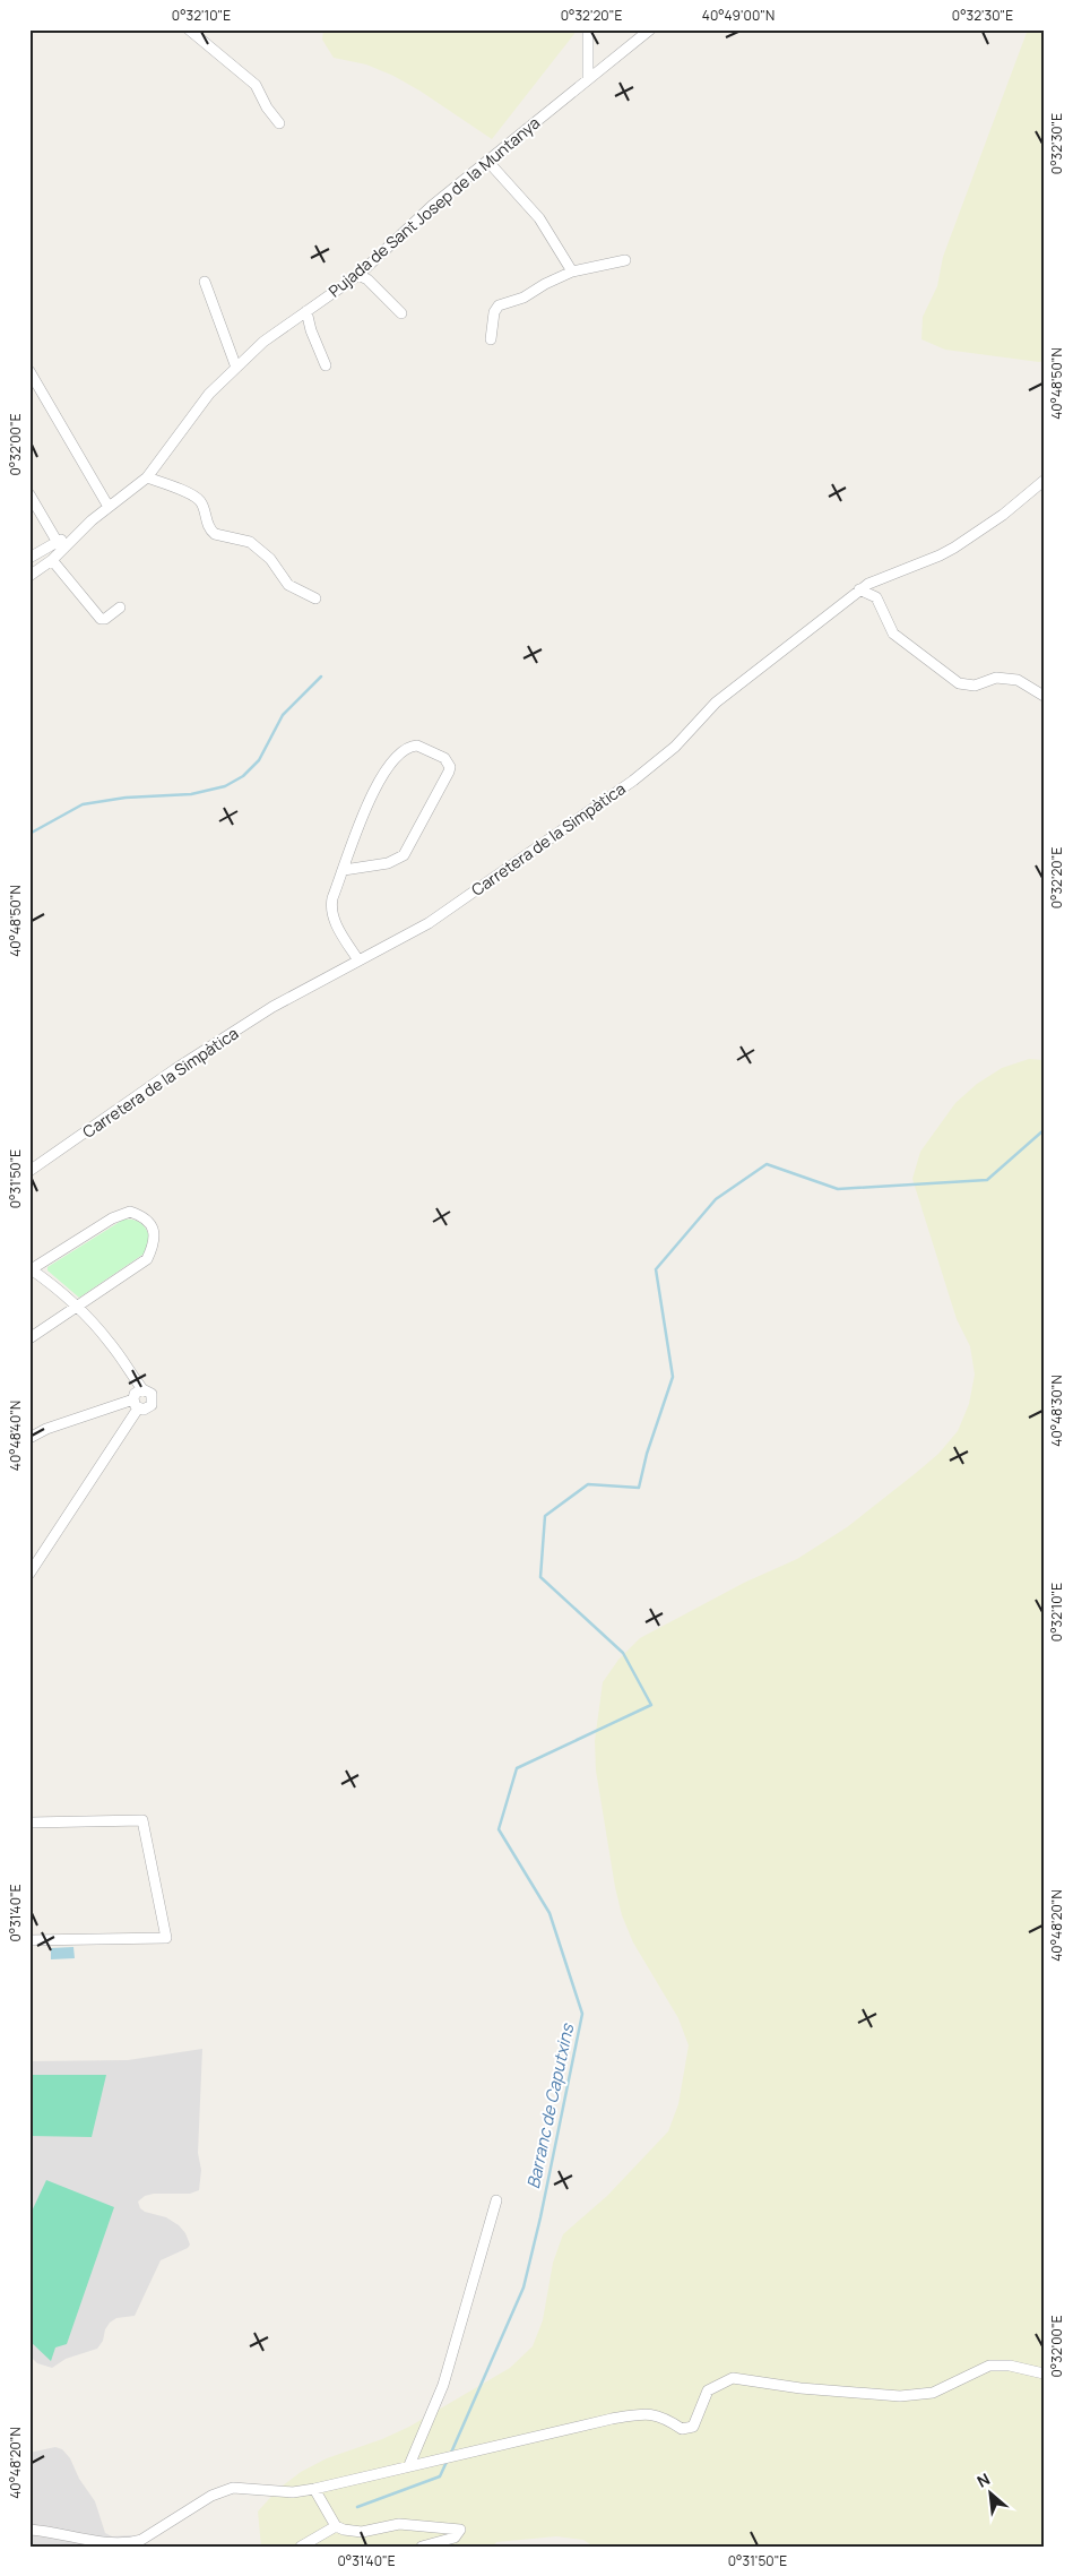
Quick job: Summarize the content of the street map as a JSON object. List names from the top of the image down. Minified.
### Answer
{"streets":{"street":["Pujada de Sant Josep de la Muntanya","Carretera de la Simpàtica"]},"water":["Barranc de Caputxins"],"north":"top left","coordinates":["0°32'10\"E","0°32'20\"E","40°49'00\"N","0°32'30\"E","40°48'50\"N","0°32'00\"E","0°31'50\"E","40°48'30\"N","40°48'40\"N","0°31'40\"E","40°48'20\"N"]}
